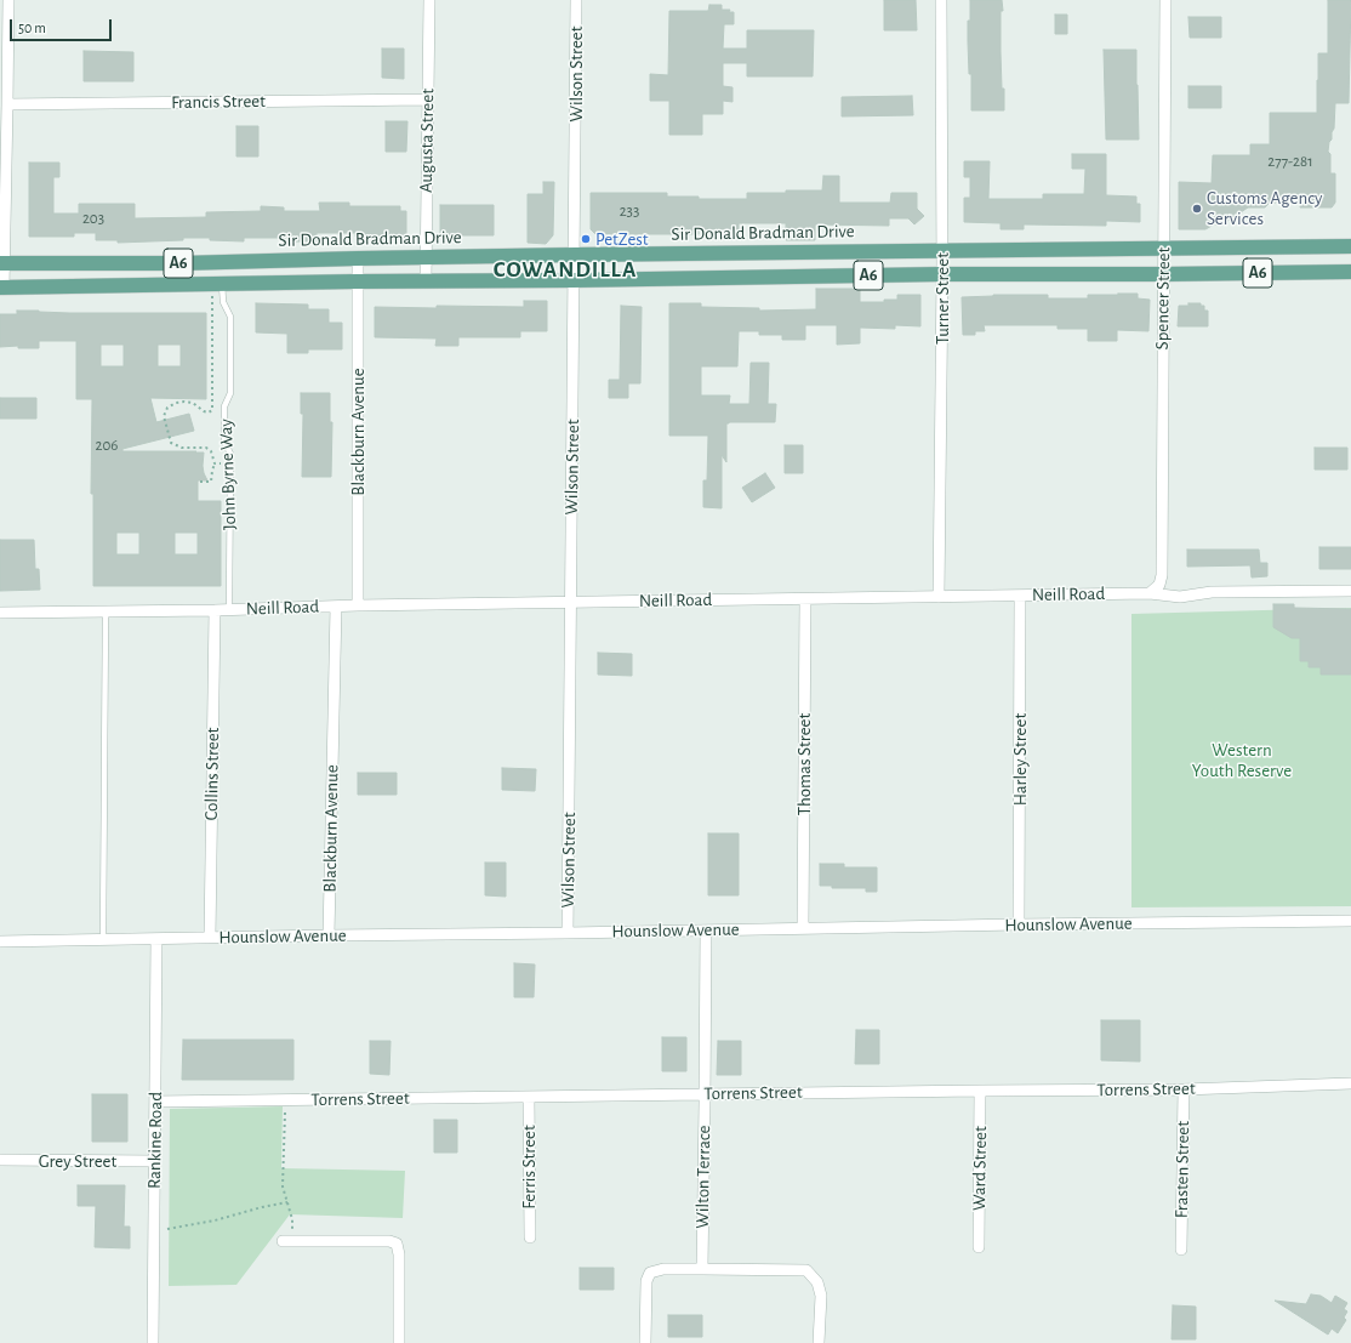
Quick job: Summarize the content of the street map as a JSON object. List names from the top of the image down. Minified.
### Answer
{"streets":{"main road":["Sir Donald Bradman Drive","A6"],"street":["Wilson Street","Francis Street","Augusta Street","Turner Street","Spencer Street","Blackburn Avenue","Neill Road","Harley Street","Thomas Street","Collins Street","Hounslow Avenue","Torrens Street","Rankine Road","Grey Street","Ferris Street","Ward Street","Frasten Street","Wilton Terrace"],"lane":["John Byrne Way"]},"crossings":[["Wilson Street","Sir Donald Bradman Drive"],["Wilson Street","A6"],["Wilson Street","Neill Road"],["Wilson Street","Hounslow Avenue"],["Francis Street","Augusta Street"],["Augusta Street","Sir Donald Bradman Drive"],["Augusta Street","A6"],["Sir Donald Bradman Drive","Turner Street"],["Sir Donald Bradman Drive","Spencer Street"],["Sir Donald Bradman Drive","Blackburn Avenue"],["A6","Turner Street"],["A6","Spencer Street"],["A6","Blackburn Avenue"],["A6","John Byrne Way"],["Turner Street","Neill Road"],["Spencer Street","Neill Road"],["Blackburn Avenue","Neill Road"],["Blackburn Avenue","Hounslow Avenue"],["John Byrne Way","Neill Road"],["Neill Road","Harley Street"],["Neill Road","Thomas Street"],["Neill Road","Collins Street"],["Harley Street","Hounslow Avenue"],["Thomas Street","Hounslow Avenue"],["Collins Street","Hounslow Avenue"],["Hounslow Avenue","Rankine Road"],["Hounslow Avenue","Wilton Terrace"],["Torrens Street","Rankine Road"],["Torrens Street","Ferris Street"],["Torrens Street","Ward Street"],["Torrens Street","Frasten Street"],["Torrens Street","Wilton Terrace"],["Rankine Road","Grey Street"]],"districts":["COWANDILLA"],"parks":["Western Youth Reserve"],"places":["Customs Agency Services","PetZest"],"house_numbers":["277-281","233","203","206"],"scale_bar":"50 m"}
